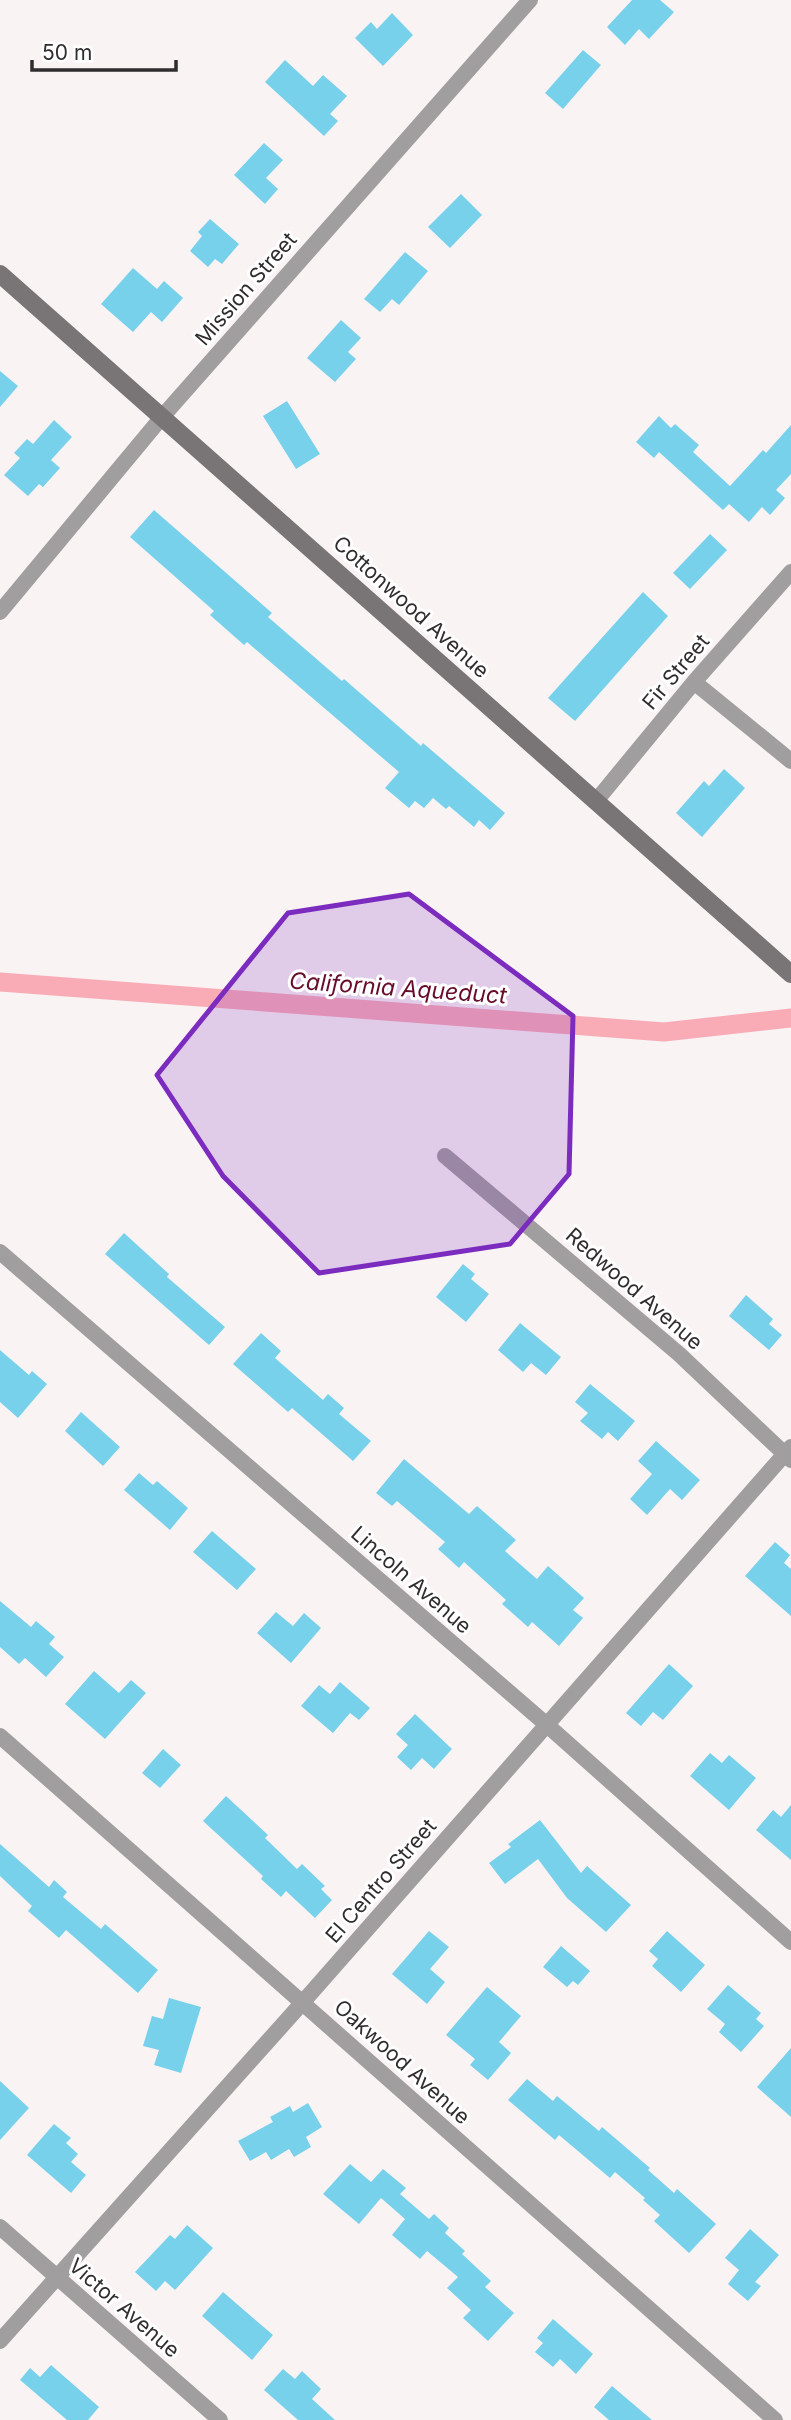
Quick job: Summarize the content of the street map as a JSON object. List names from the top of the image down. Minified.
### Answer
{"streets":{"street":["Mission Street","Cottonwood Avenue","Fir Street","Redwood Avenue","Lincoln Avenue","El Centro Street","Oakwood Avenue","Victor Avenue"]},"crossings":[["Mission Street","Cottonwood Avenue"],["Cottonwood Avenue","Fir Street"],["Redwood Avenue","El Centro Street"],["Lincoln Avenue","El Centro Street"],["El Centro Street","Oakwood Avenue"],["El Centro Street","Victor Avenue"]],"water":["California Aqueduct"],"scale_bar":"50 m"}
